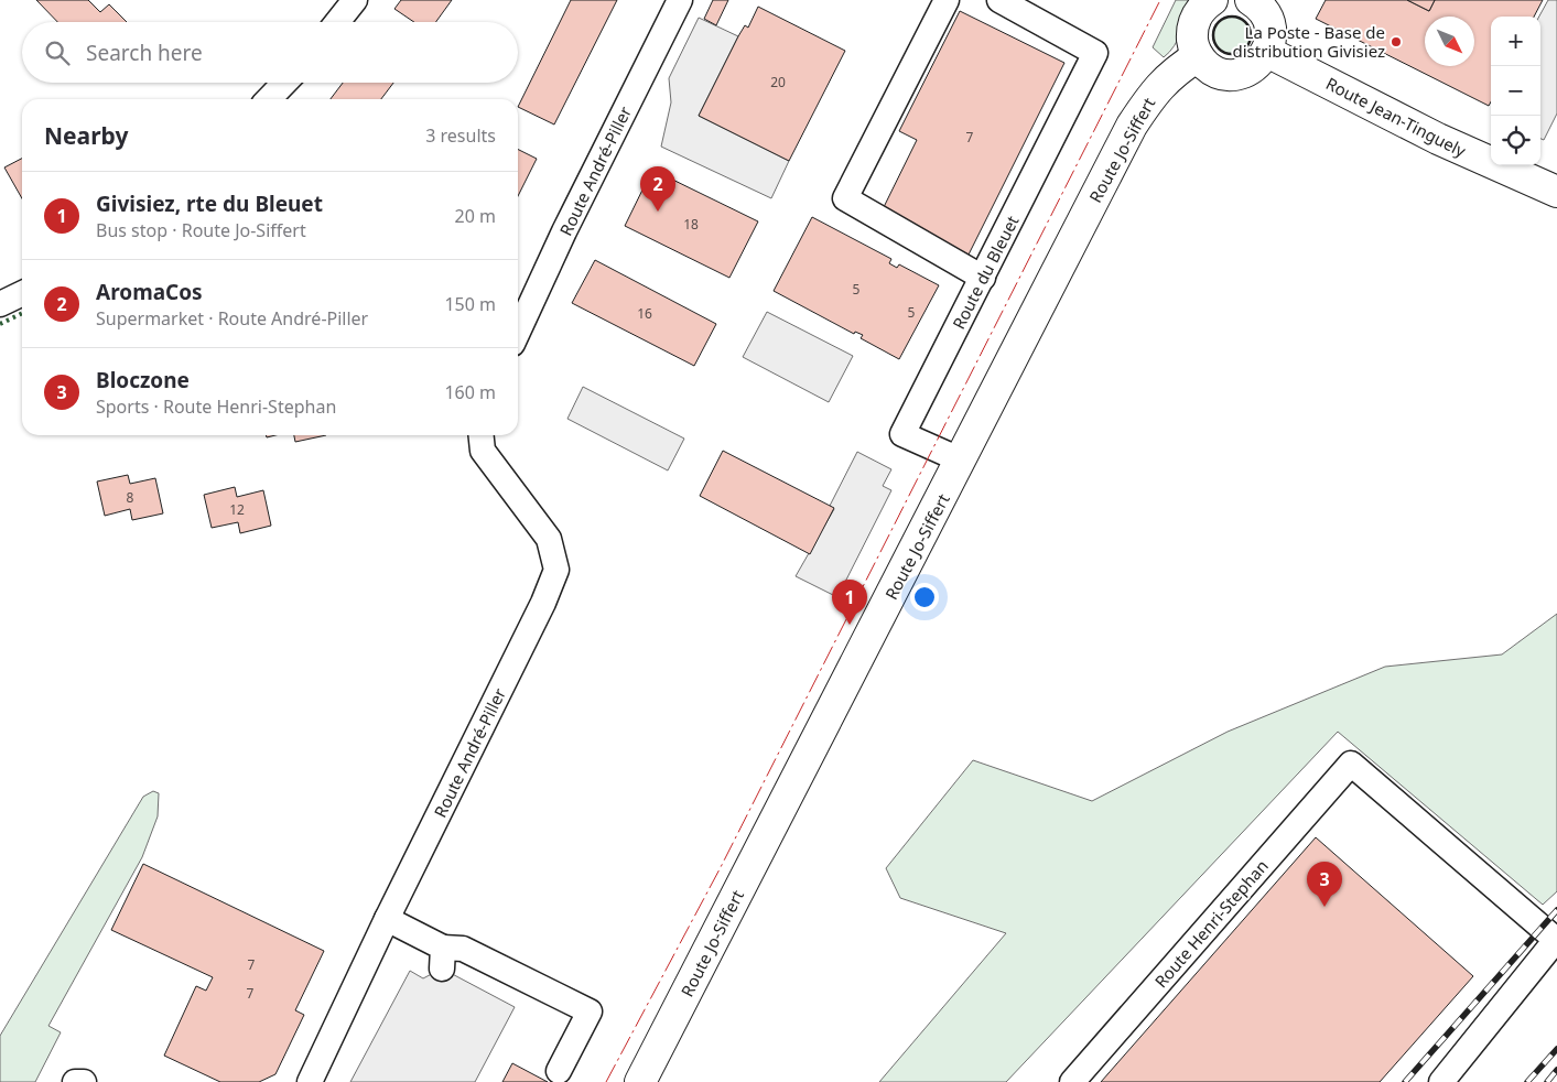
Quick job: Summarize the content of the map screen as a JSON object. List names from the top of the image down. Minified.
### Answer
{"streets":{"main road":["Route Jean-Tinguely","Route Jo-Siffert"],"street":["Route André-Piller","Route du Bleuet","Route Henri-Stephan"]},"crossings":[["Route Jo-Siffert","Route du Bleuet"]],"places":["La Poste - Base de distribution Givisiez"],"house_numbers":["20","7","18","5","5","16","8","12","7","7"],"north":"bottom right","page":{"map_buttons":["+","−"],"search":"Search here","heading":["Nearby","3 results"],"pins":["2","1","3"],"list":[{"mark":"1","name":"Givisiez, rte du Bleuet","note":"Bus stop · Route Jo-Siffert","value":"20 m"},{"mark":"2","name":"AromaCos","note":"Supermarket · Route André-Piller","value":"150 m"},{"mark":"3","name":"Bloczone","note":"Sports · Route Henri-Stephan","value":"160 m"}]}}
